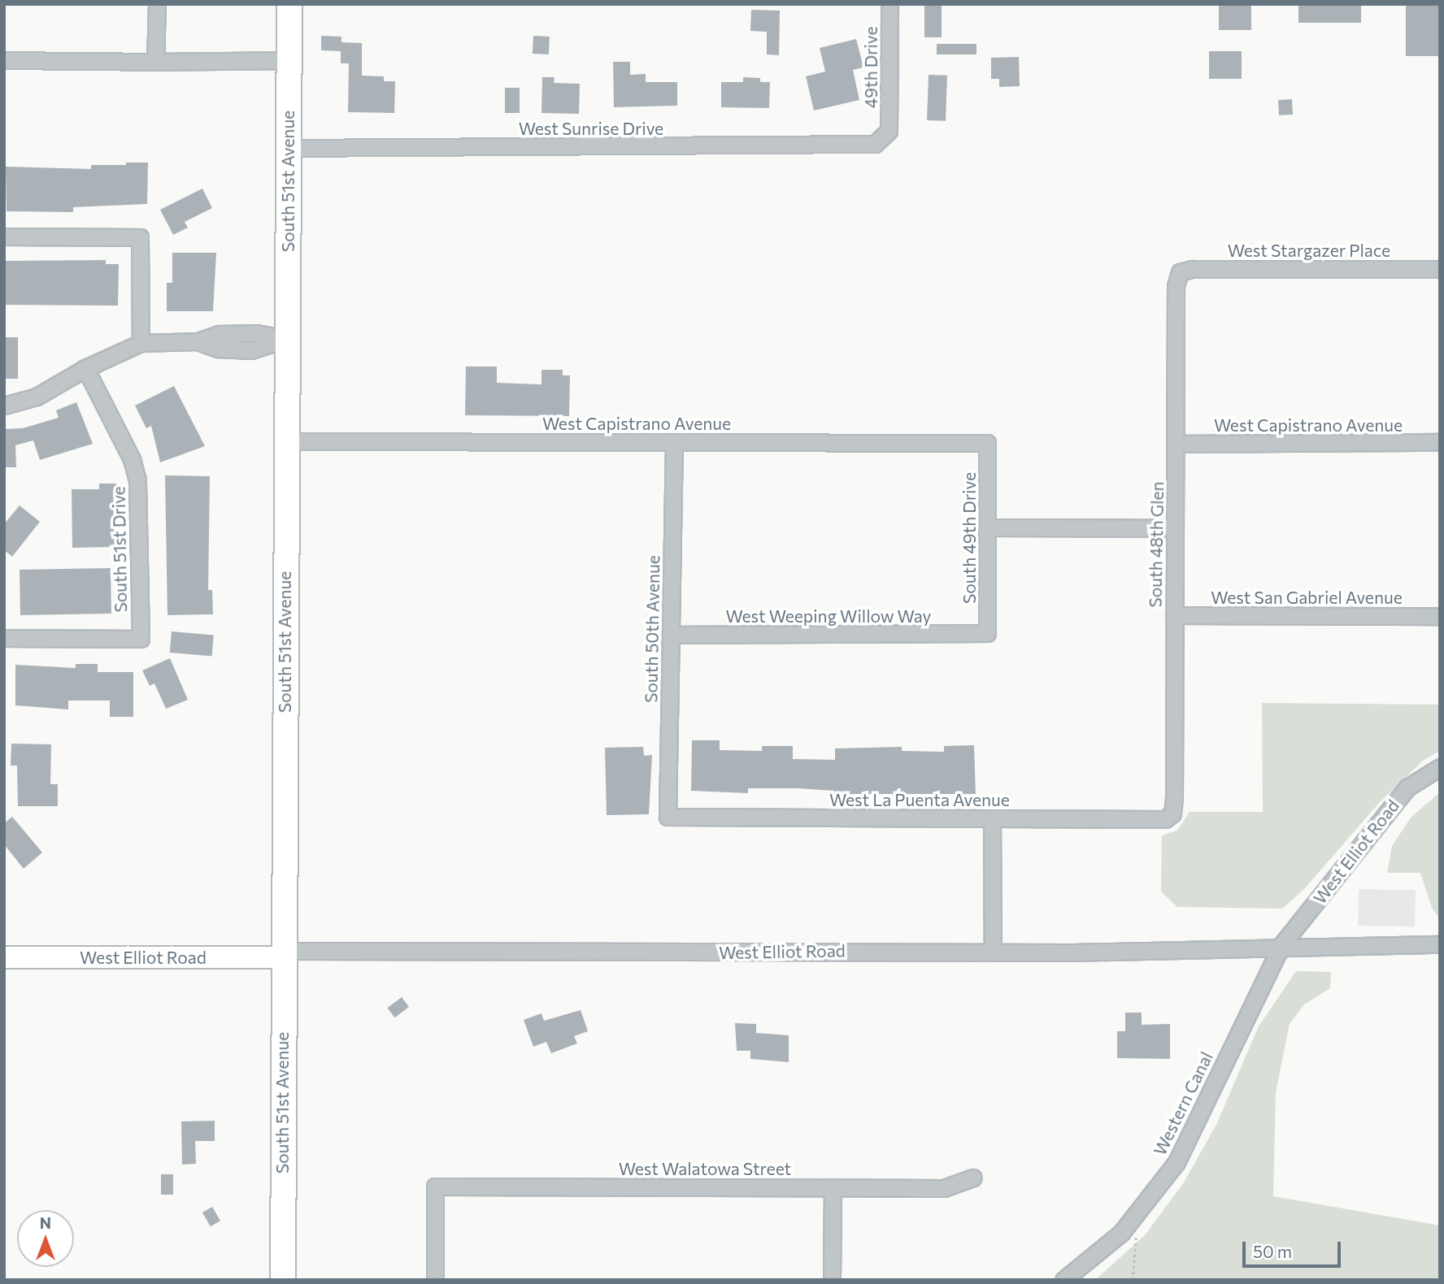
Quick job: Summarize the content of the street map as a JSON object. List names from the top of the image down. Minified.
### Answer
{"streets":{"main road":["South 51st Avenue","West Elliot Road"],"street":["49th Drive","West Sunrise Drive","West Stargazer Place","West Capistrano Avenue","South 49th Drive","South 48th Glen","South 51st Drive","West San Gabriel Avenue","West Weeping Willow Way","South 50th Avenue","West La Puenta Avenue","Western Canal","West Walatowa Street"]},"crossings":[["49th Drive","West Sunrise Drive"],["West Sunrise Drive","South 51st Avenue"],["South 51st Avenue","West Capistrano Avenue"],["South 51st Avenue","West Elliot Road"],["West Stargazer Place","South 48th Glen"],["West Capistrano Avenue","South 49th Drive"],["West Capistrano Avenue","South 48th Glen"],["West Capistrano Avenue","South 50th Avenue"],["South 49th Drive","West Weeping Willow Way"],["South 48th Glen","West San Gabriel Avenue"],["South 48th Glen","West La Puenta Avenue"],["West Weeping Willow Way","South 50th Avenue"],["South 50th Avenue","West La Puenta Avenue"],["West Elliot Road","Western Canal"]],"scale_bar":"50 m","north":"top"}
